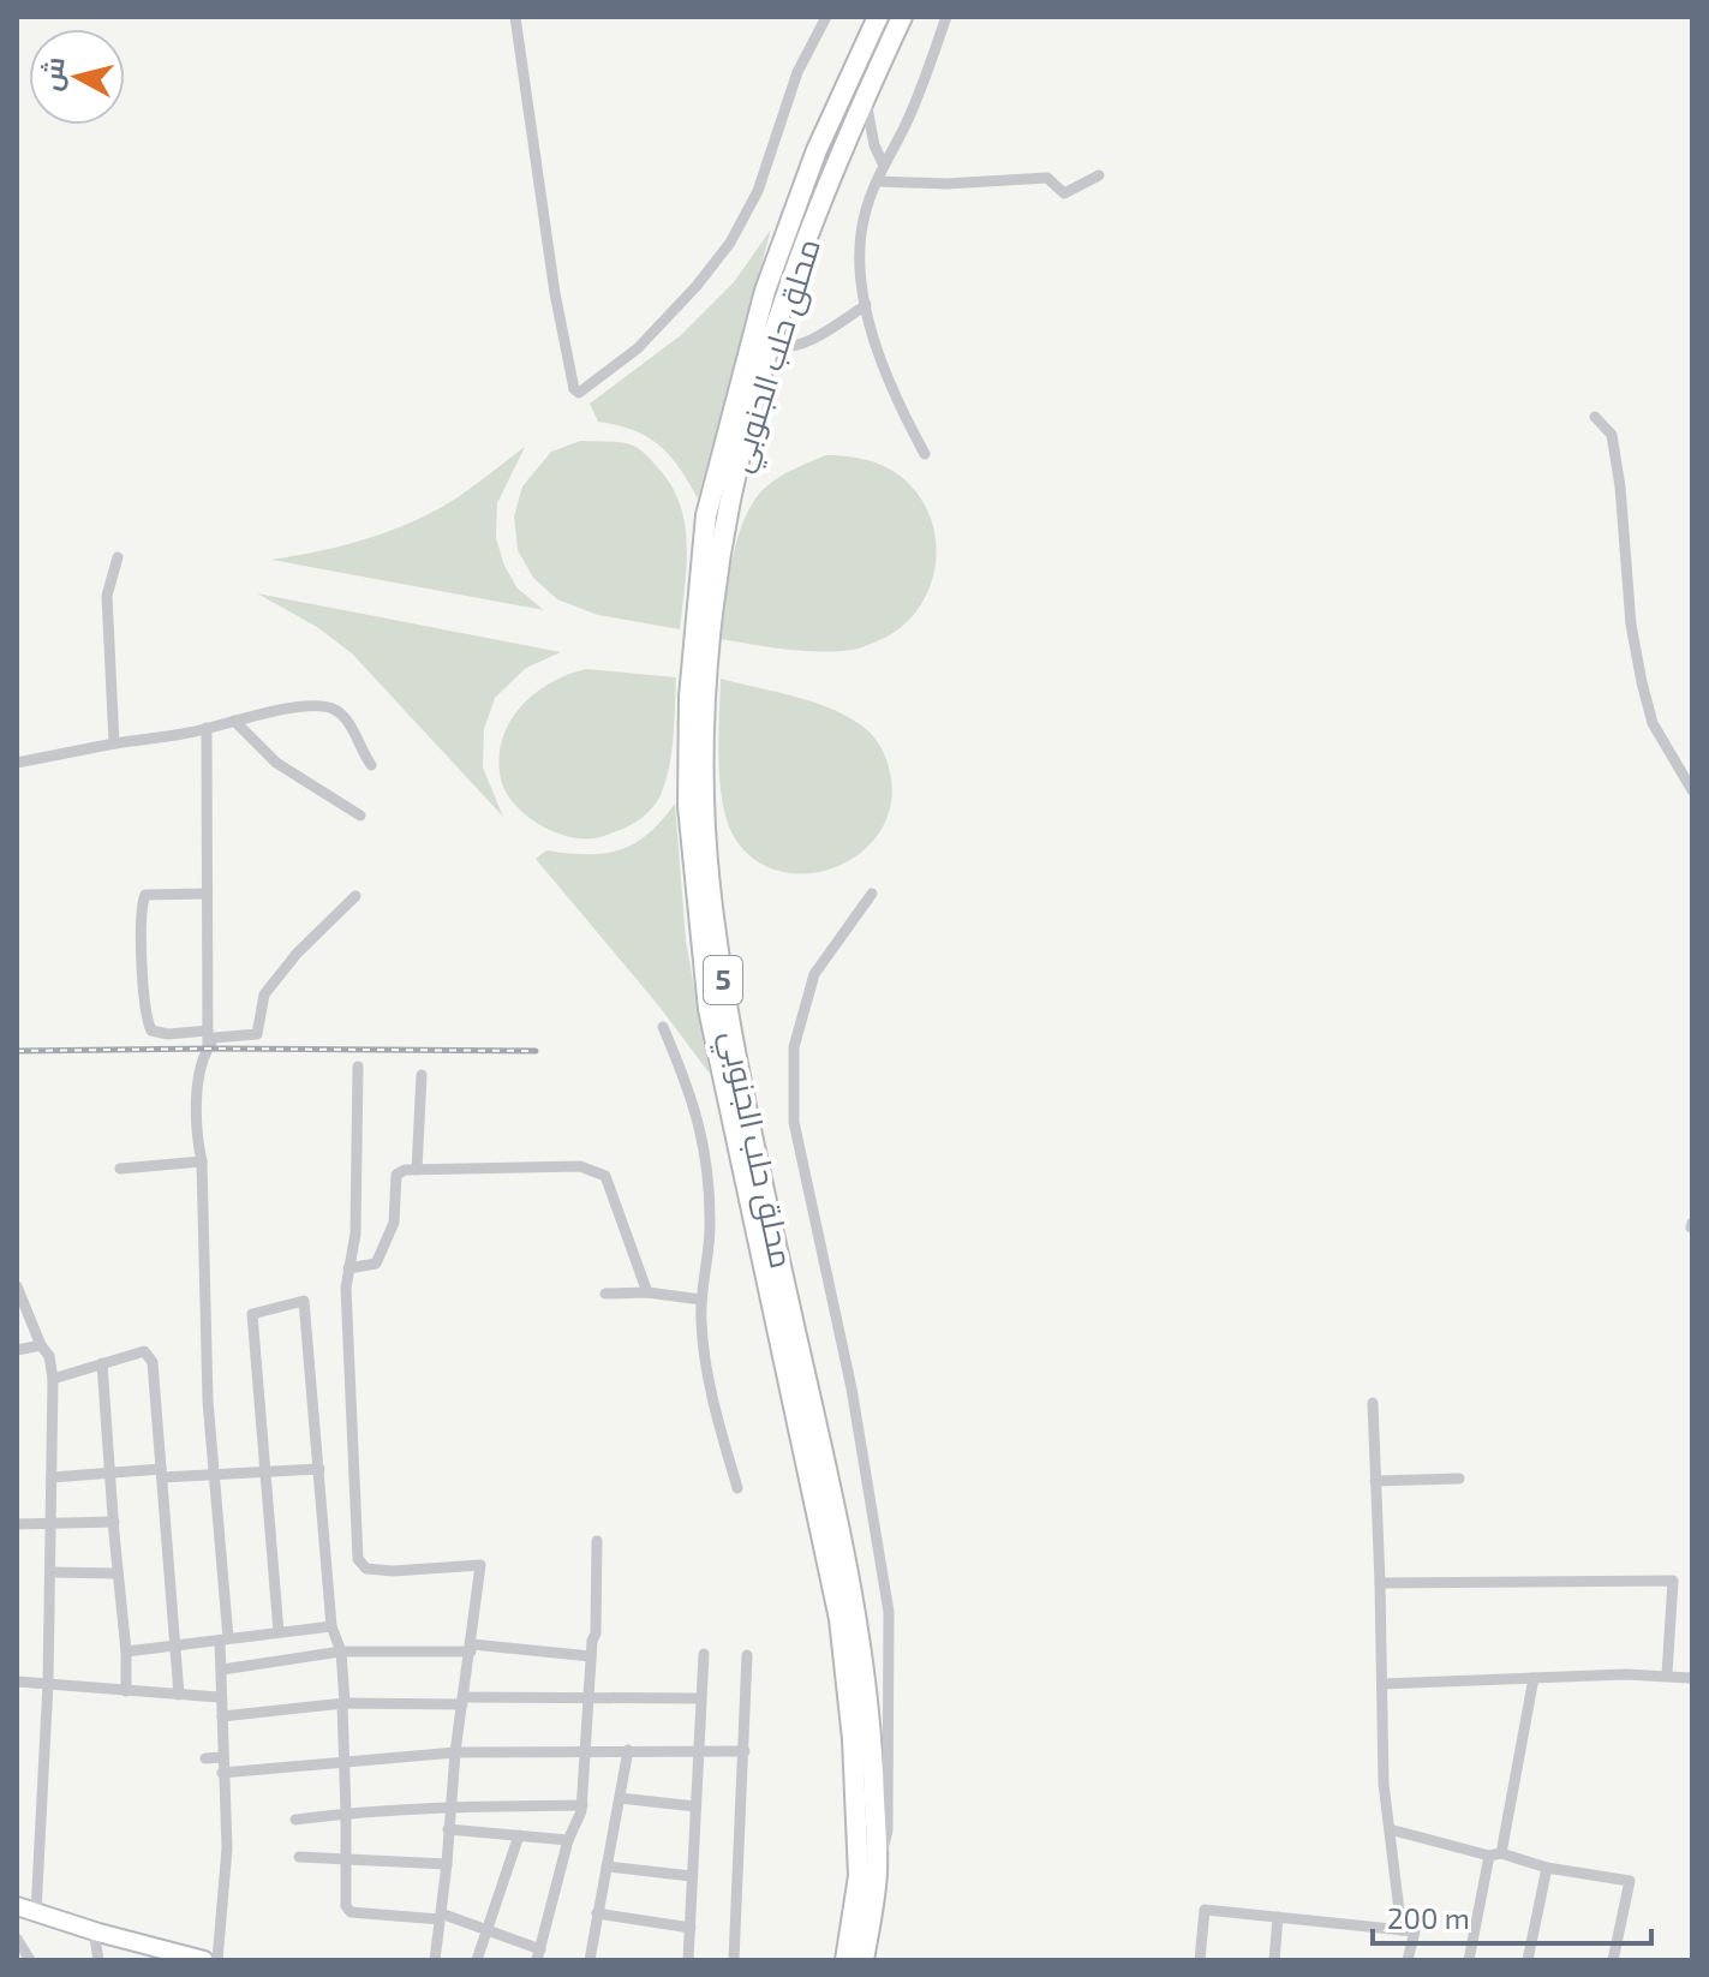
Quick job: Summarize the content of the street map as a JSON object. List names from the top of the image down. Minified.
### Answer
{"streets":{"highway":["محلق حلب الجنوبي","5"]},"scale_bar":"200 m","north":"left"}
